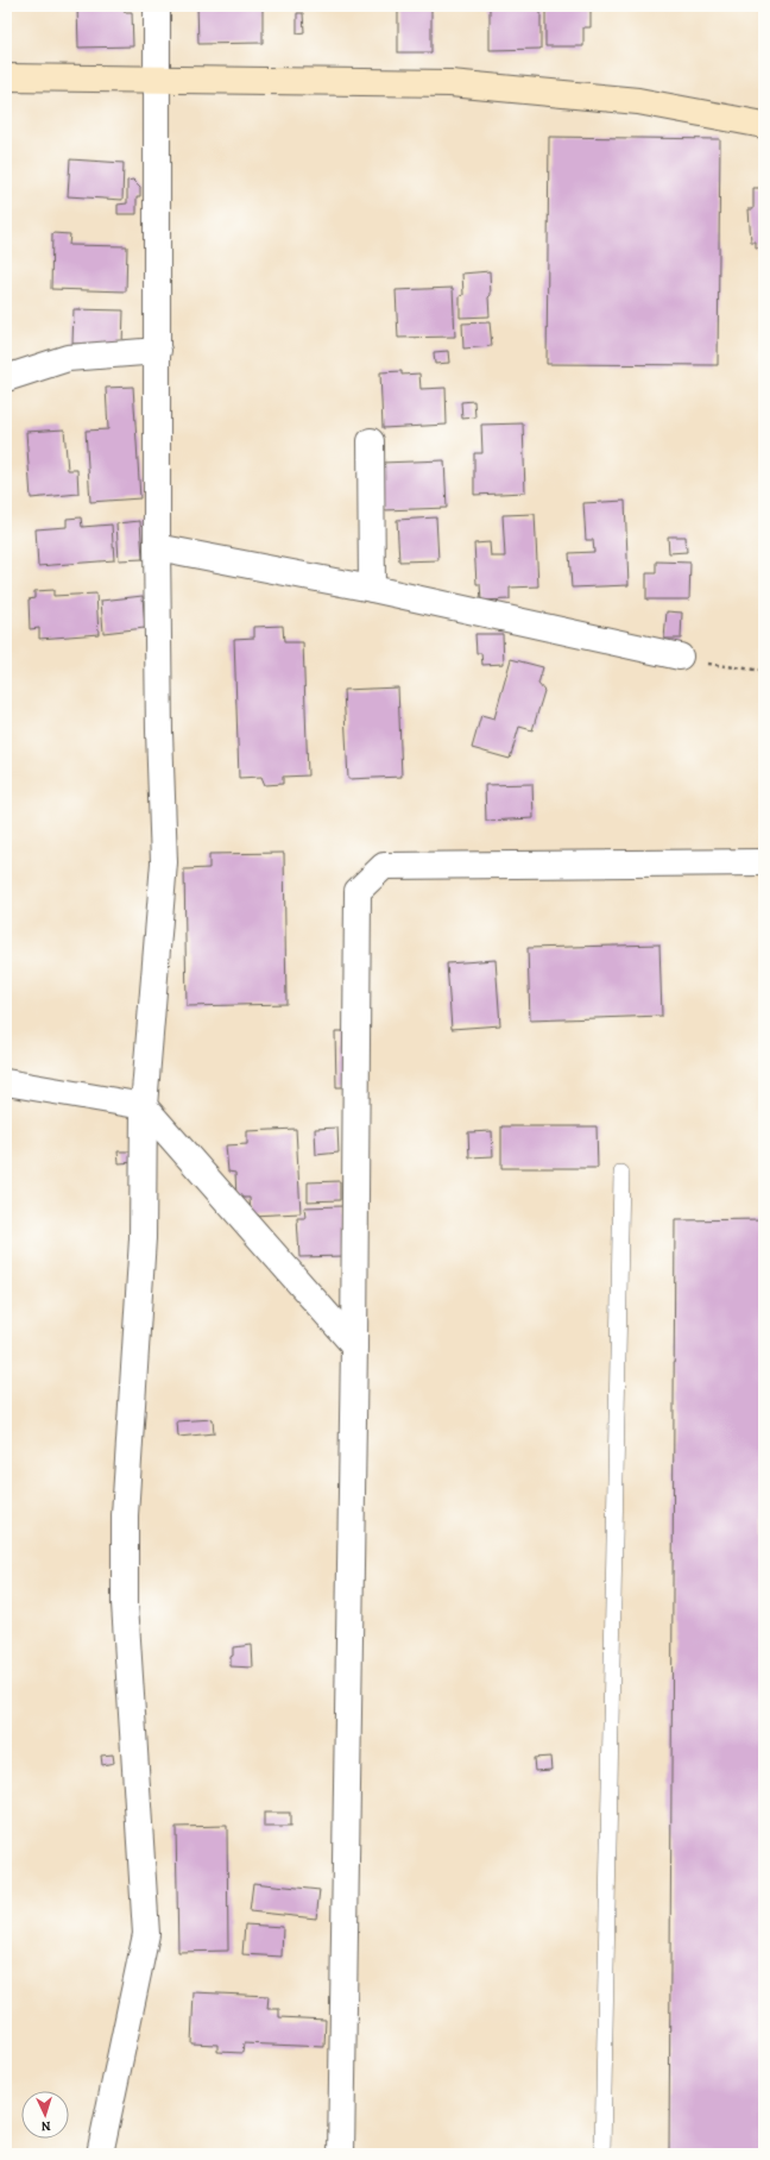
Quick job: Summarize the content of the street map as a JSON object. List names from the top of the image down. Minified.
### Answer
{"north":"bottom"}
